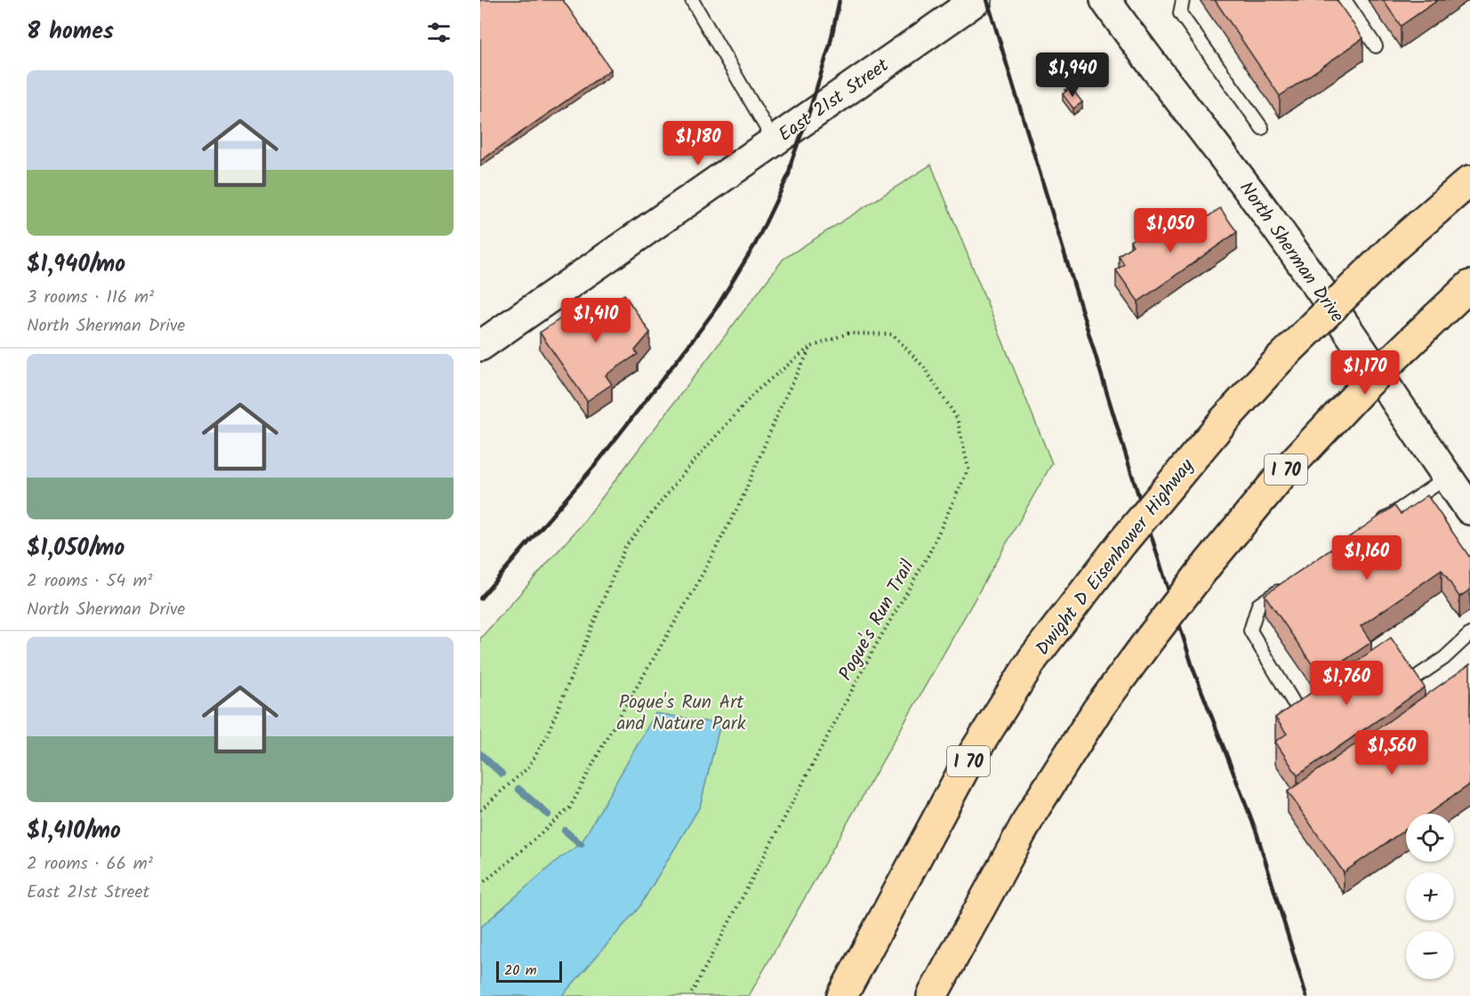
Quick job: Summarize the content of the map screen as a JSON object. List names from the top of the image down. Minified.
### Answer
{"streets":{"highway":["I 70","Dwight D Eisenhower Highway"],"main road":["East 21st Street","North Sherman Drive"],"path":["Pogue's Run Trail"]},"parks":["Pogue's Run Art and Nature Park"],"scale_bar":"20 m","page":{"heading":"8 homes","price":["$1,940","$1,180","$1,050","$1,410","$1,170","$1,160","$1,760","$1,560"],"list":[{"name":"$1,940/mo","note":"3 rooms · 116 m² · North Sherman Drive"},{"name":"$1,050/mo","note":"2 rooms · 54 m² · North Sherman Drive"},{"name":"$1,410/mo","note":"2 rooms · 66 m² · East 21st Street"}],"map_buttons":["+","−"],"scale":"20 m"}}
